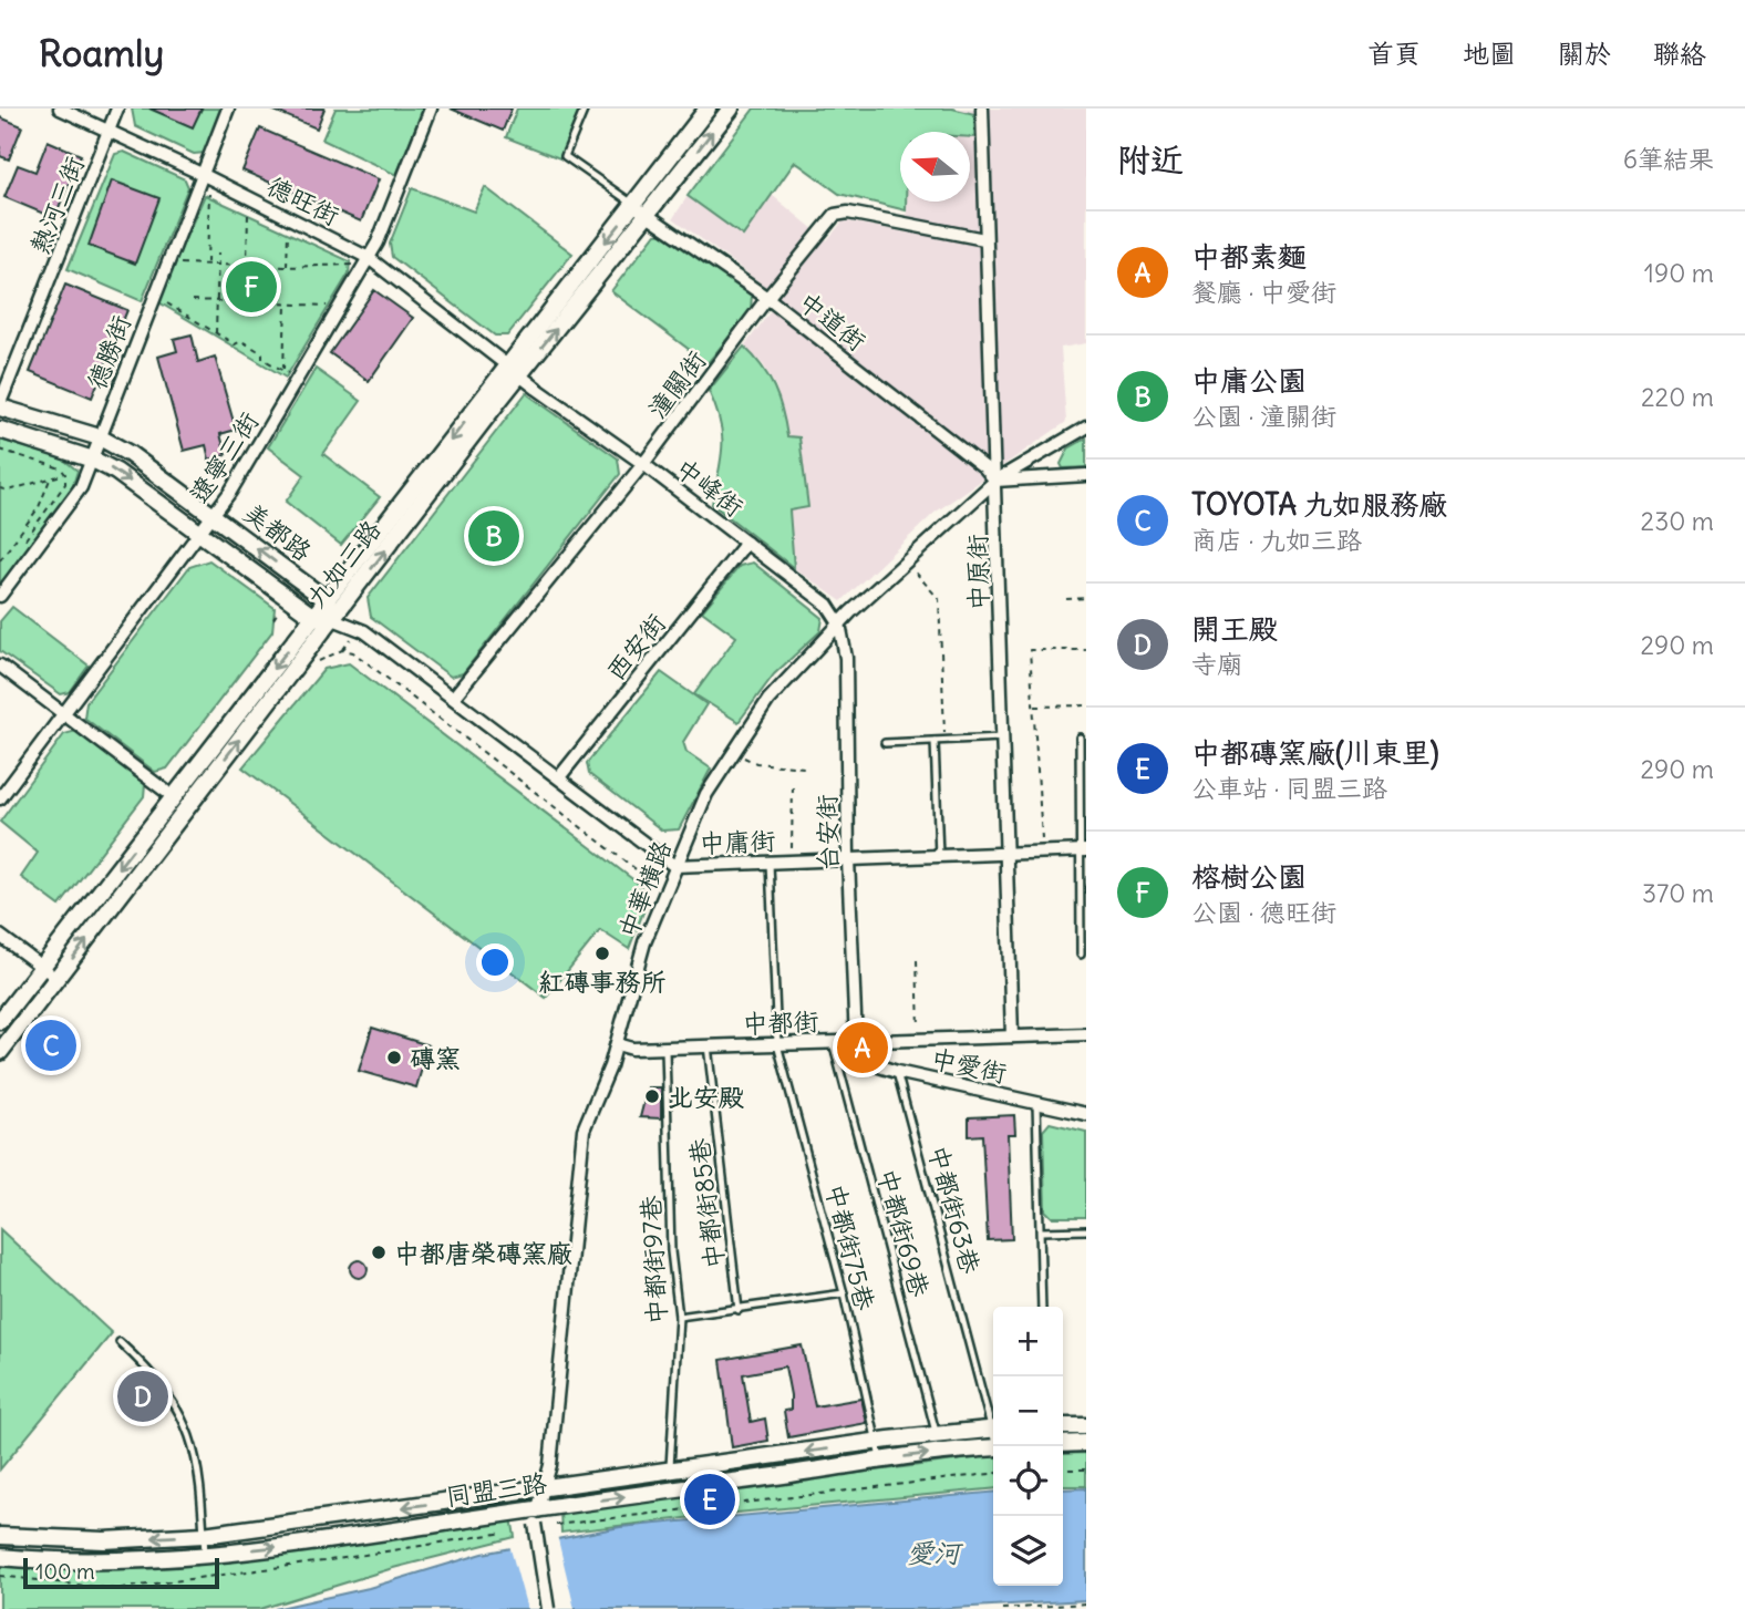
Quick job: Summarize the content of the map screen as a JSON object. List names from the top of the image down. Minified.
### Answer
{"streets":{"street":["德旺街","熱河三街","中道街","德勝街","潼關街","遼寧三街","中峰街","美都路","九如三路","中原街","西安街","台安街","中庸街","中華橫路","中都街","中愛街","同盟三路"],"lane":["中都街85巷","中都街63巷","中都街69巷","中都街75巷","中都街97巷"]},"crossings":[["德旺街","熱河三街"],["德旺街","德勝街"],["德旺街","遼寧三街"],["德旺街","中峰街"],["德旺街","九如三路"],["熱河三街","美都路"],["中道街","潼關街"],["中道街","九如三路"],["中道街","中原街"],["中道街","中華橫路"],["德勝街","美都路"],["潼關街","中峰街"],["潼關街","中原街"],["潼關街","中庸街"],["遼寧三街","美都路"],["中峰街","九如三路"],["中峰街","西安街"],["中峰街","台安街"],["中峰街","中華橫路"],["美都路","九如三路"],["九如三路","中庸街"],["中原街","中庸街"],["中原街","中華橫路"],["中原街","中都街"],["西安街","中庸街"],["台安街","中庸街"],["台安街","中華橫路"],["台安街","中都街"],["台安街","中愛街"],["中庸街","中華橫路"],["中庸街","中都街75巷"],["中華橫路","中都街"],["中華橫路","同盟三路"],["中都街","中愛街"],["中都街","中都街85巷"],["中都街","中都街69巷"],["中都街","中都街75巷"],["中都街","中都街97巷"],["中愛街","中都街63巷"],["中都街69巷","同盟三路"],["中都街75巷","同盟三路"],["中都街97巷","同盟三路"]],"water":["愛河"],"places":["紅磚事務所","磚窯","北安殿","中都唐榮磚窯廠"],"scale_bar":"100 m","north":"left","page":{"header":"Roamly","nav":["首頁","地圖","關於","聯絡"],"heading":["附近","6筆結果"],"list":[{"mark":"A","name":"中都素麵","note":"餐廳 · 中愛街","value":"190 m"},{"mark":"B","name":"中庸公園","note":"公園 · 潼關街","value":"220 m"},{"mark":"C","name":"TOYOTA 九如服務廠","note":"商店 · 九如三路","value":"230 m"},{"mark":"D","name":"開王殿","note":"寺廟","value":"290 m"},{"mark":"E","name":"中都磚窯廠(川東里)","note":"公車站 · 同盟三路","value":"290 m"},{"mark":"F","name":"榕樹公園","note":"公園 · 德旺街","value":"370 m"}],"pins":["F","B","C","A","D","E"],"map_buttons":["+","−"],"scale":"100 m"}}
